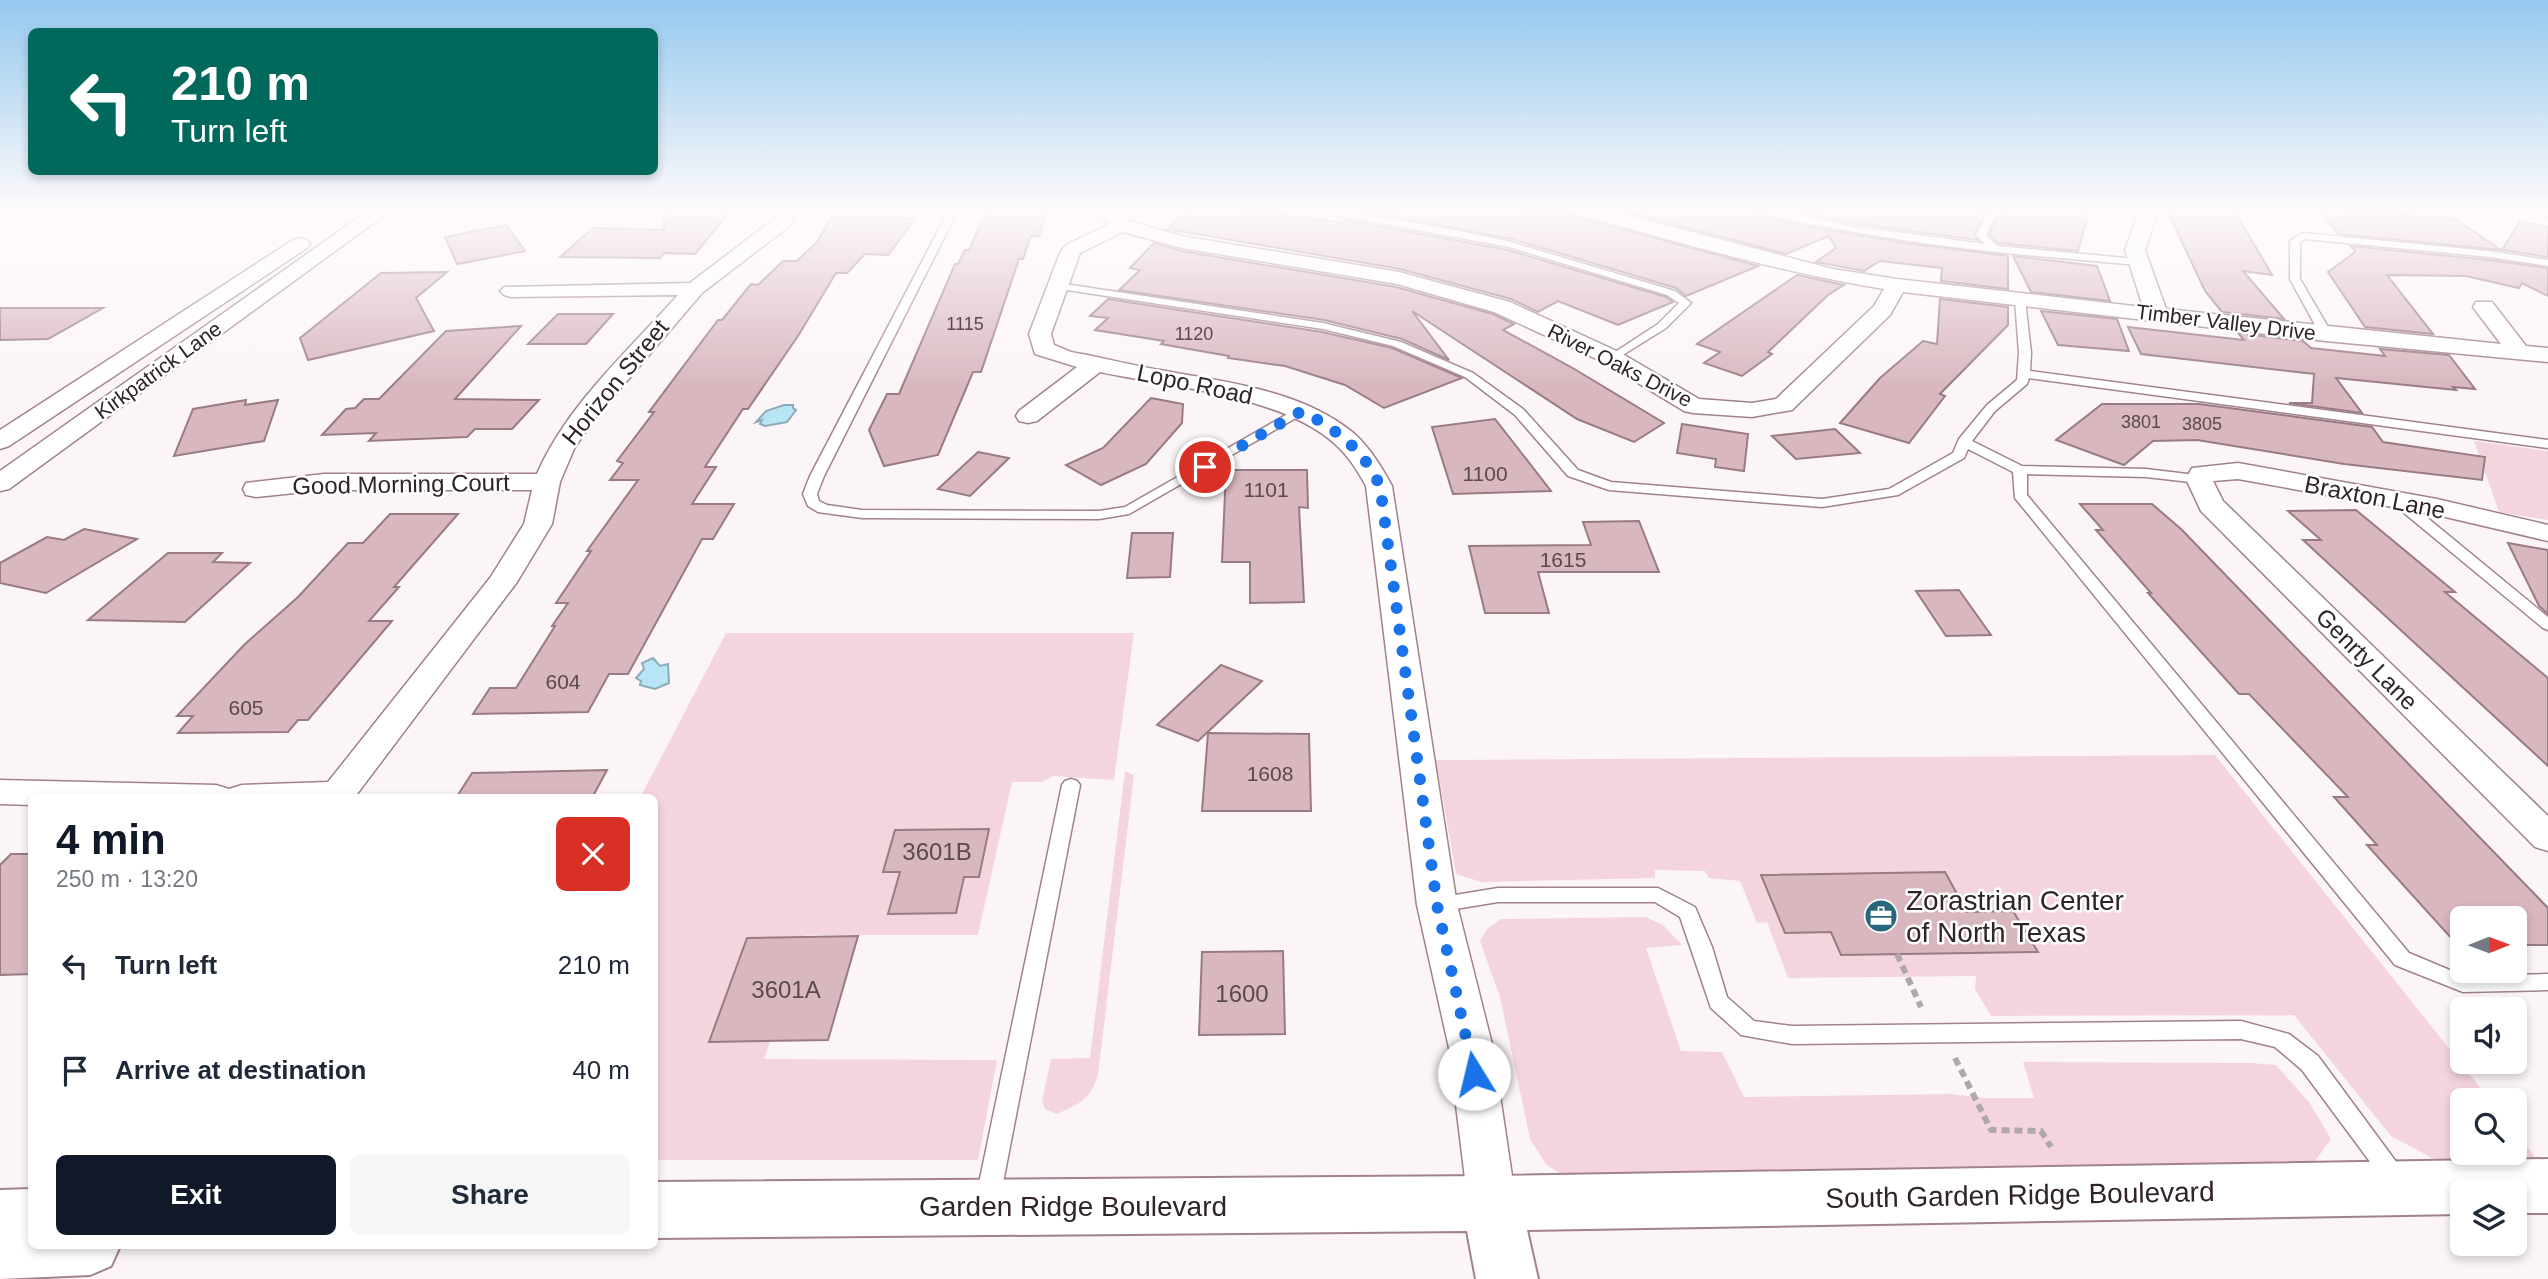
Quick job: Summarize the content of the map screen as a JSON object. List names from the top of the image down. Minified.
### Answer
{"streets":{"main road":["South Garden Ridge Boulevard","Garden Ridge Boulevard"],"street":["Timber Valley Drive","River Oaks Drive","Kirkpatrick Lane","Horizon Street","Lopo Road","Good Morning Court","Braxton Lane","Genrty Lane"]},"crossings":[["Timber Valley Drive","River Oaks Drive"],["Horizon Street","Good Morning Court"],["Lopo Road","South Garden Ridge Boulevard"],["Lopo Road","Garden Ridge Boulevard"],["Braxton Lane","Genrty Lane"],["South Garden Ridge Boulevard","Garden Ridge Boulevard"]],"places":{"office":["Zorastrian Center of North Texas"]},"house_numbers":["1115","1120","3801","3805","1100","1101","1615","604","605","1608","3601B","3601A","1600"],"north":"right","page":{"turn":["210 m","Turn left"],"heading":["4 min","250 m · 13:20"],"list":[{"name":"Turn left","value":"210 m"},{"name":"Arrive at destination","value":"40 m"}],"buttons":["Exit","Share"]}}
